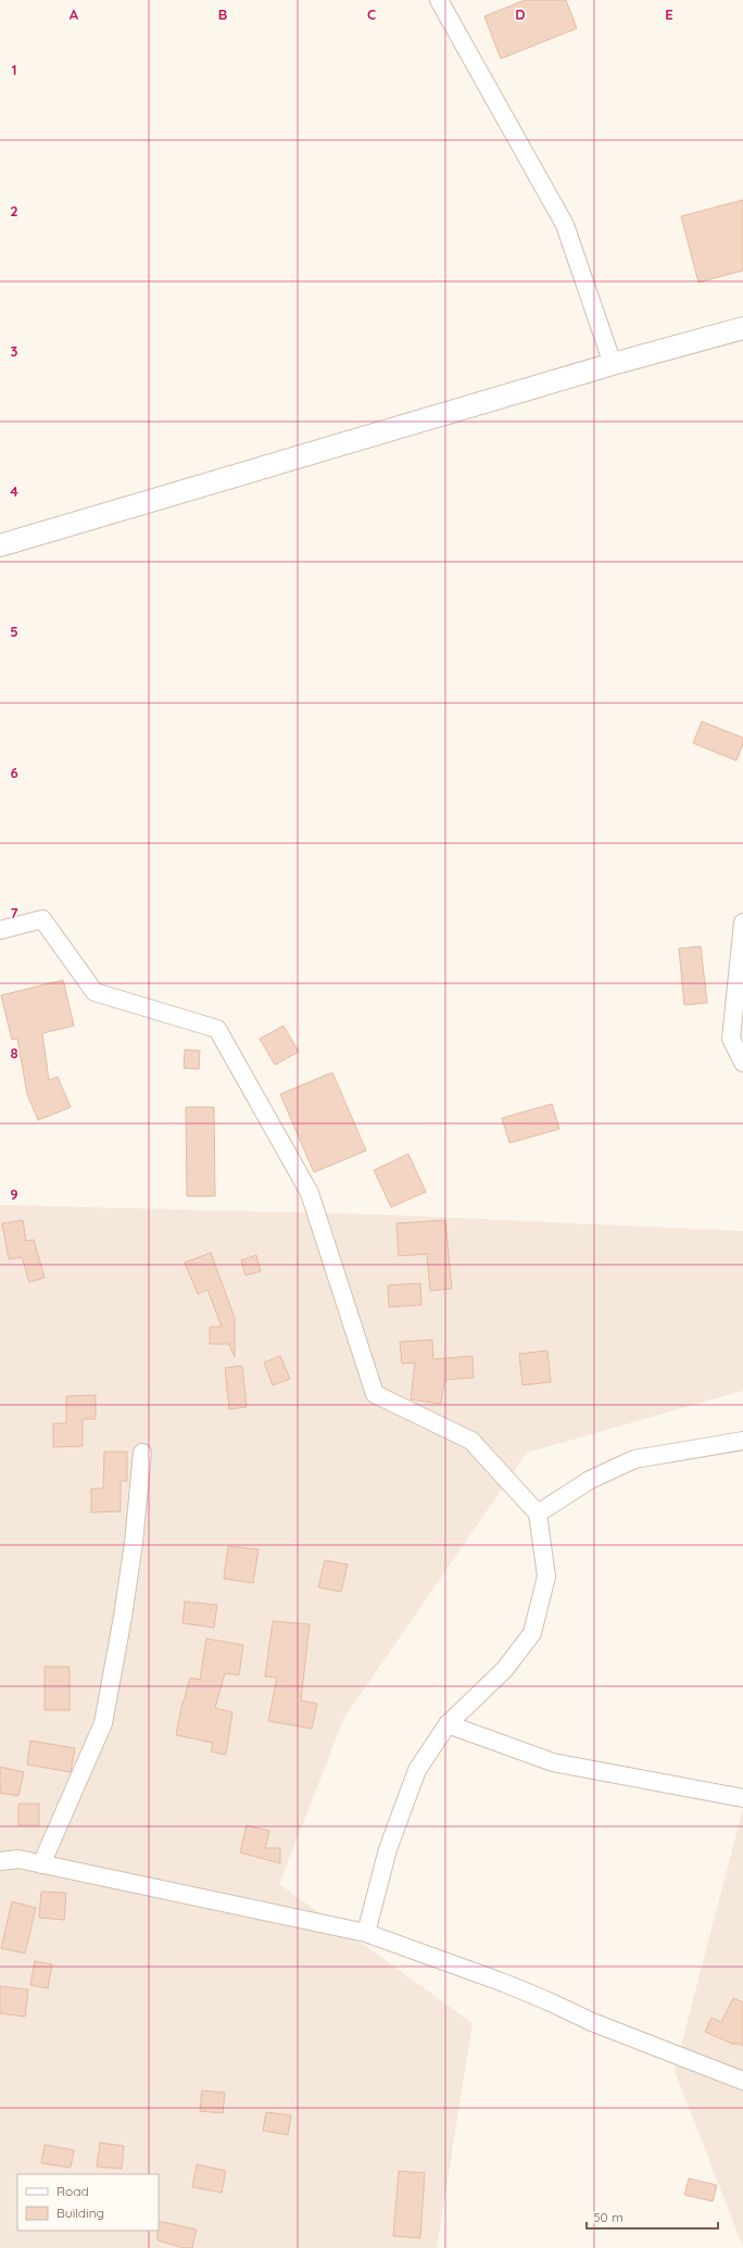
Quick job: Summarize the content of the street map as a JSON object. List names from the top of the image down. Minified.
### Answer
{"legend":["Road","Building"],"scale_bar":"50 m","grid":{"columns":["A","B","C","D","E"],"rows":["1","2","3","4","5","6","7","8","9"]}}
